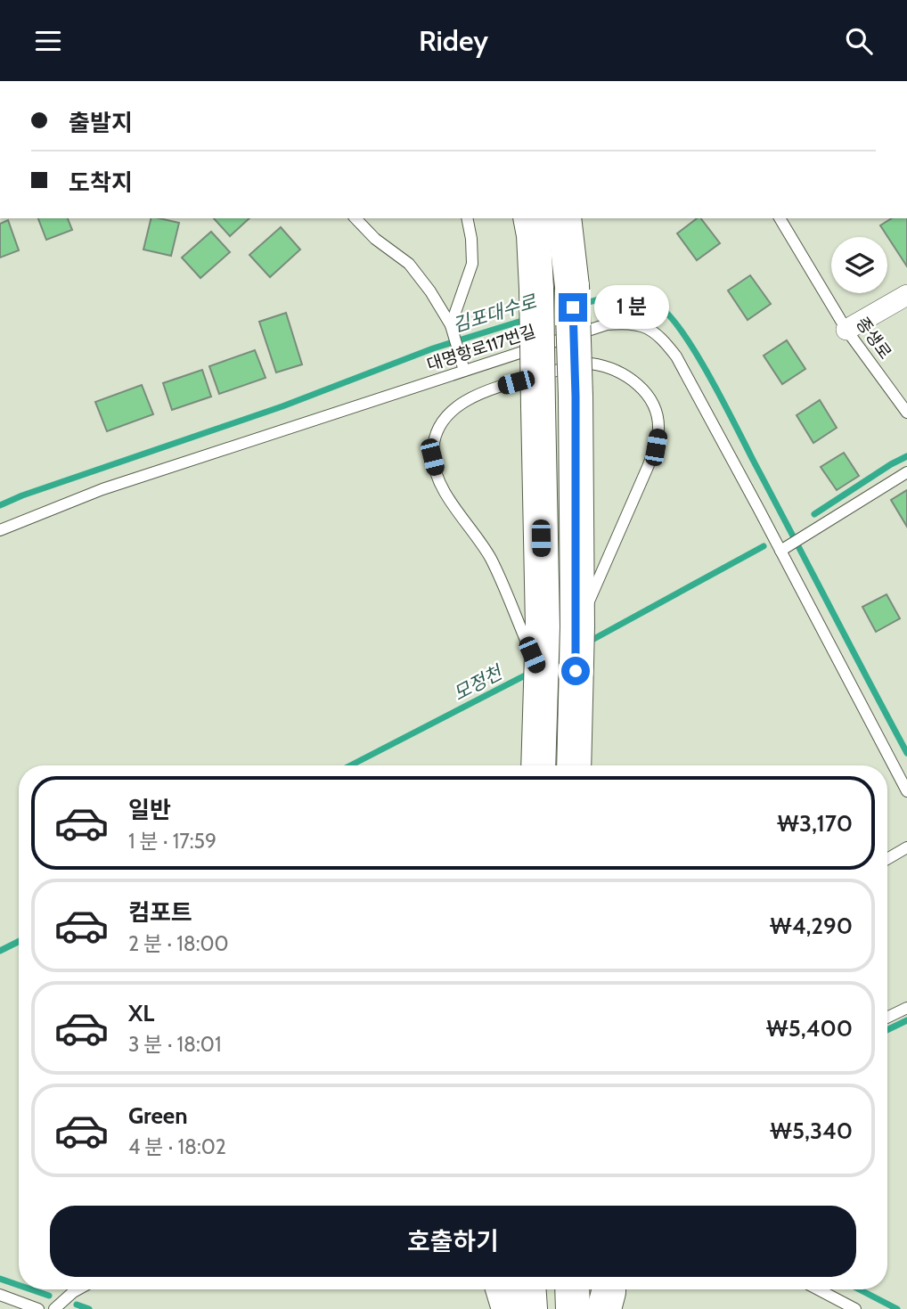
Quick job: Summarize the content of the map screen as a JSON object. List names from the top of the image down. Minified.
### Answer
{"streets":{"lane":["종생로","대명항로117번길"]},"water":["김포대수로","모정천"],"page":{"header":"Ridey","banner":["출발지","도착지"],"bubble":"1 분","list":[{"name":"일반","note":"1 분 · 17:59","value":"₩3,170"},{"name":"컴포트","note":"2 분 · 18:00","value":"₩4,290"},{"name":"XL","note":"3 분 · 18:01","value":"₩5,400"},{"name":"Green","note":"4 분 · 18:02","value":"₩5,340"}],"buttons":"호출하기"}}
